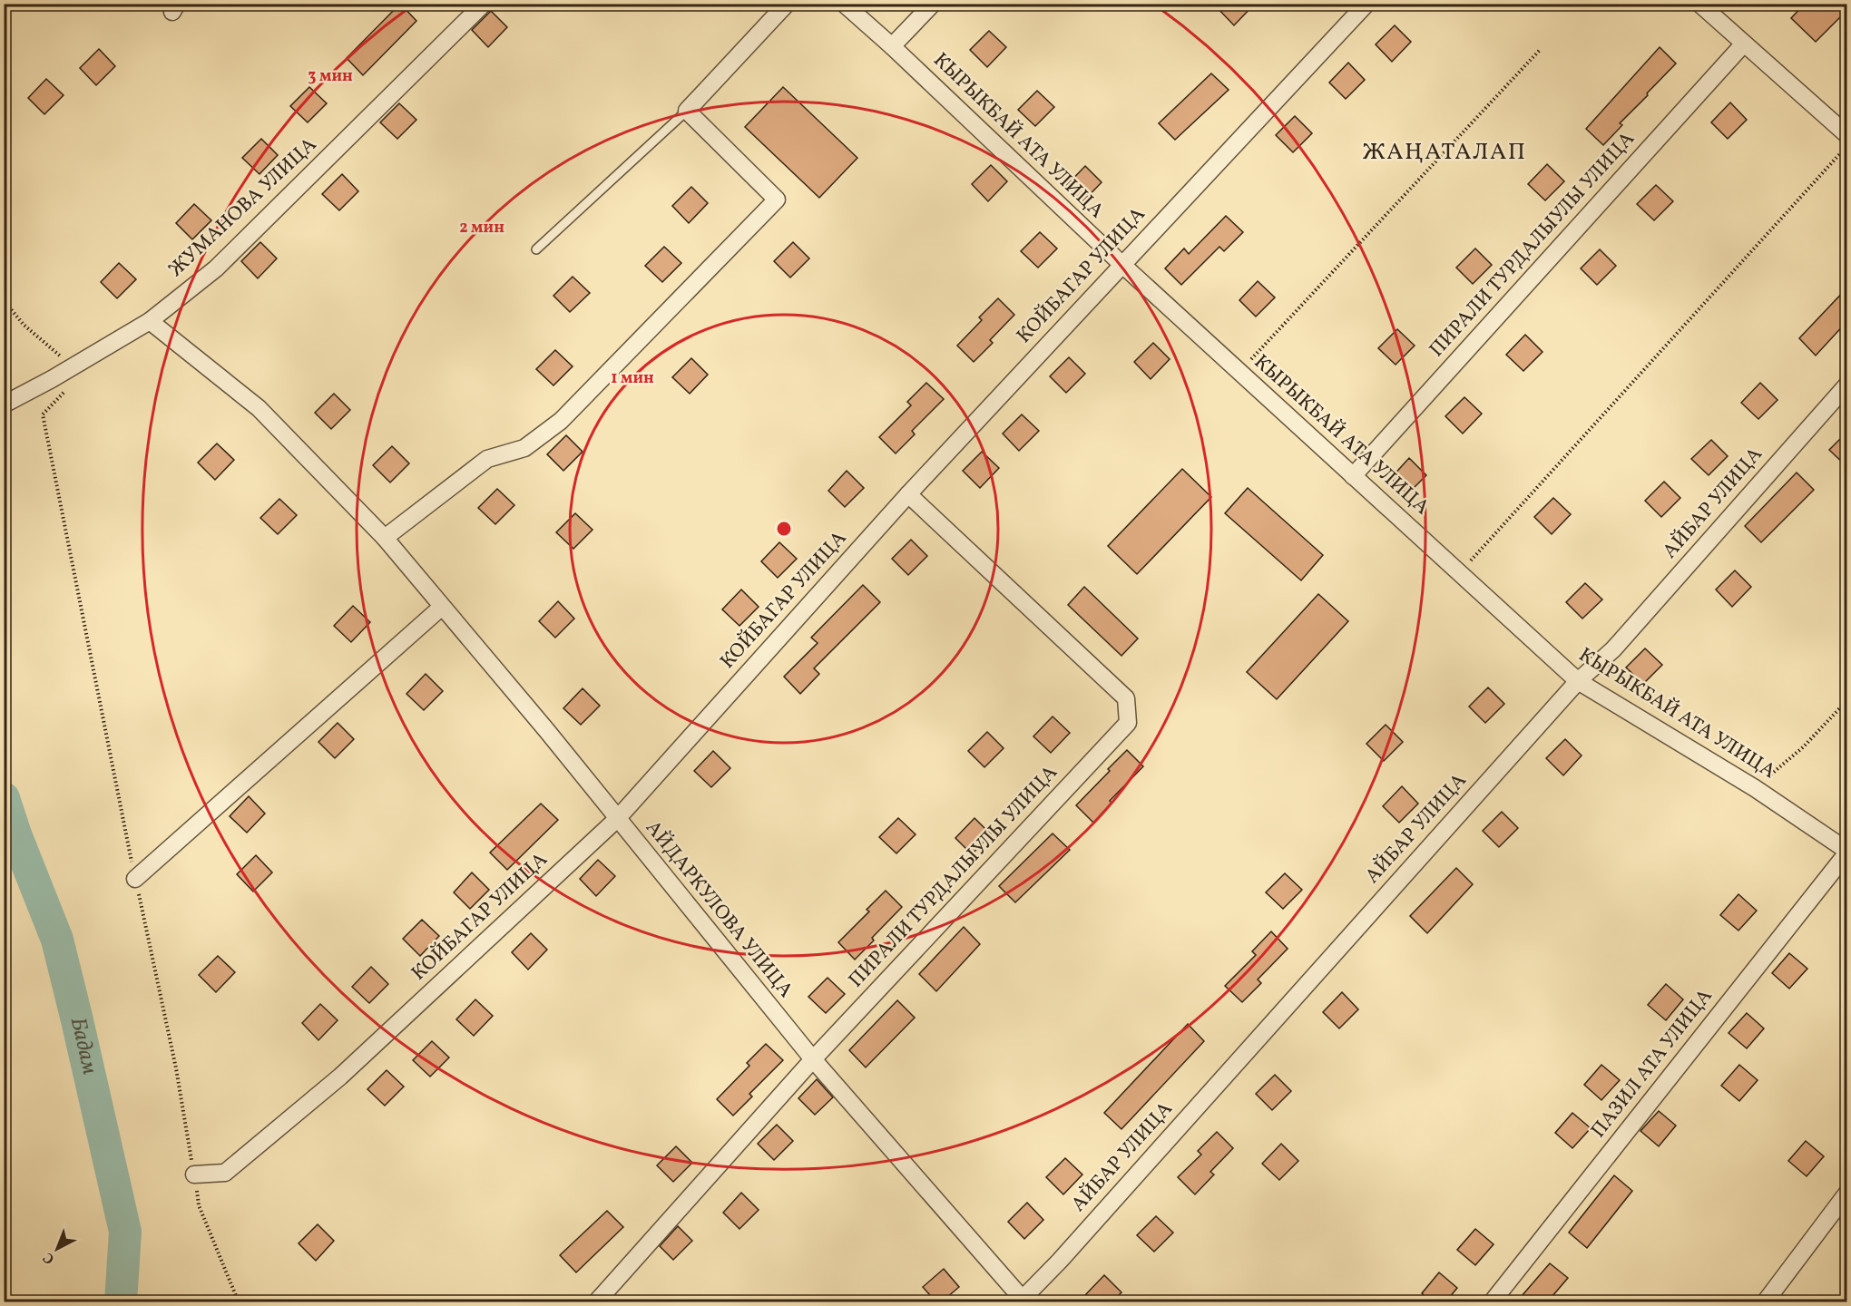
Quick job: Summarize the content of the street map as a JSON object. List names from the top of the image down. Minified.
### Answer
{"streets":{"street":["КЫРЫКБАЙ АТА УЛИЦА","ЖУМАНОВА УЛИЦА","ПИРАЛИ ТУРДАЛЫУЛЫ УЛИЦА","КОЙБАГАР УЛИЦА","АЙБАР УЛИЦА","АЙДАРКУЛОВА УЛИЦА","ПАЗИЛ АТА УЛИЦА"]},"crossings":[["КЫРЫКБАЙ АТА УЛИЦА","ПИРАЛИ ТУРДАЛЫУЛЫ УЛИЦА"],["КЫРЫКБАЙ АТА УЛИЦА","КОЙБАГАР УЛИЦА"],["КЫРЫКБАЙ АТА УЛИЦА","АЙБАР УЛИЦА"],["КЫРЫКБАЙ АТА УЛИЦА","ПАЗИЛ АТА УЛИЦА"],["ЖУМАНОВА УЛИЦА","АЙДАРКУЛОВА УЛИЦА"],["ПИРАЛИ ТУРДАЛЫУЛЫ УЛИЦА","КОЙБАГАР УЛИЦА"],["ПИРАЛИ ТУРДАЛЫУЛЫ УЛИЦА","АЙДАРКУЛОВА УЛИЦА"],["КОЙБАГАР УЛИЦА","АЙДАРКУЛОВА УЛИЦА"],["АЙБАР УЛИЦА","АЙДАРКУЛОВА УЛИЦА"]],"districts":["ЖАҢАТАЛАП"],"water":["Бадам"],"north":"bottom left","rings":["3 мин","2 мин","1 мин"]}
